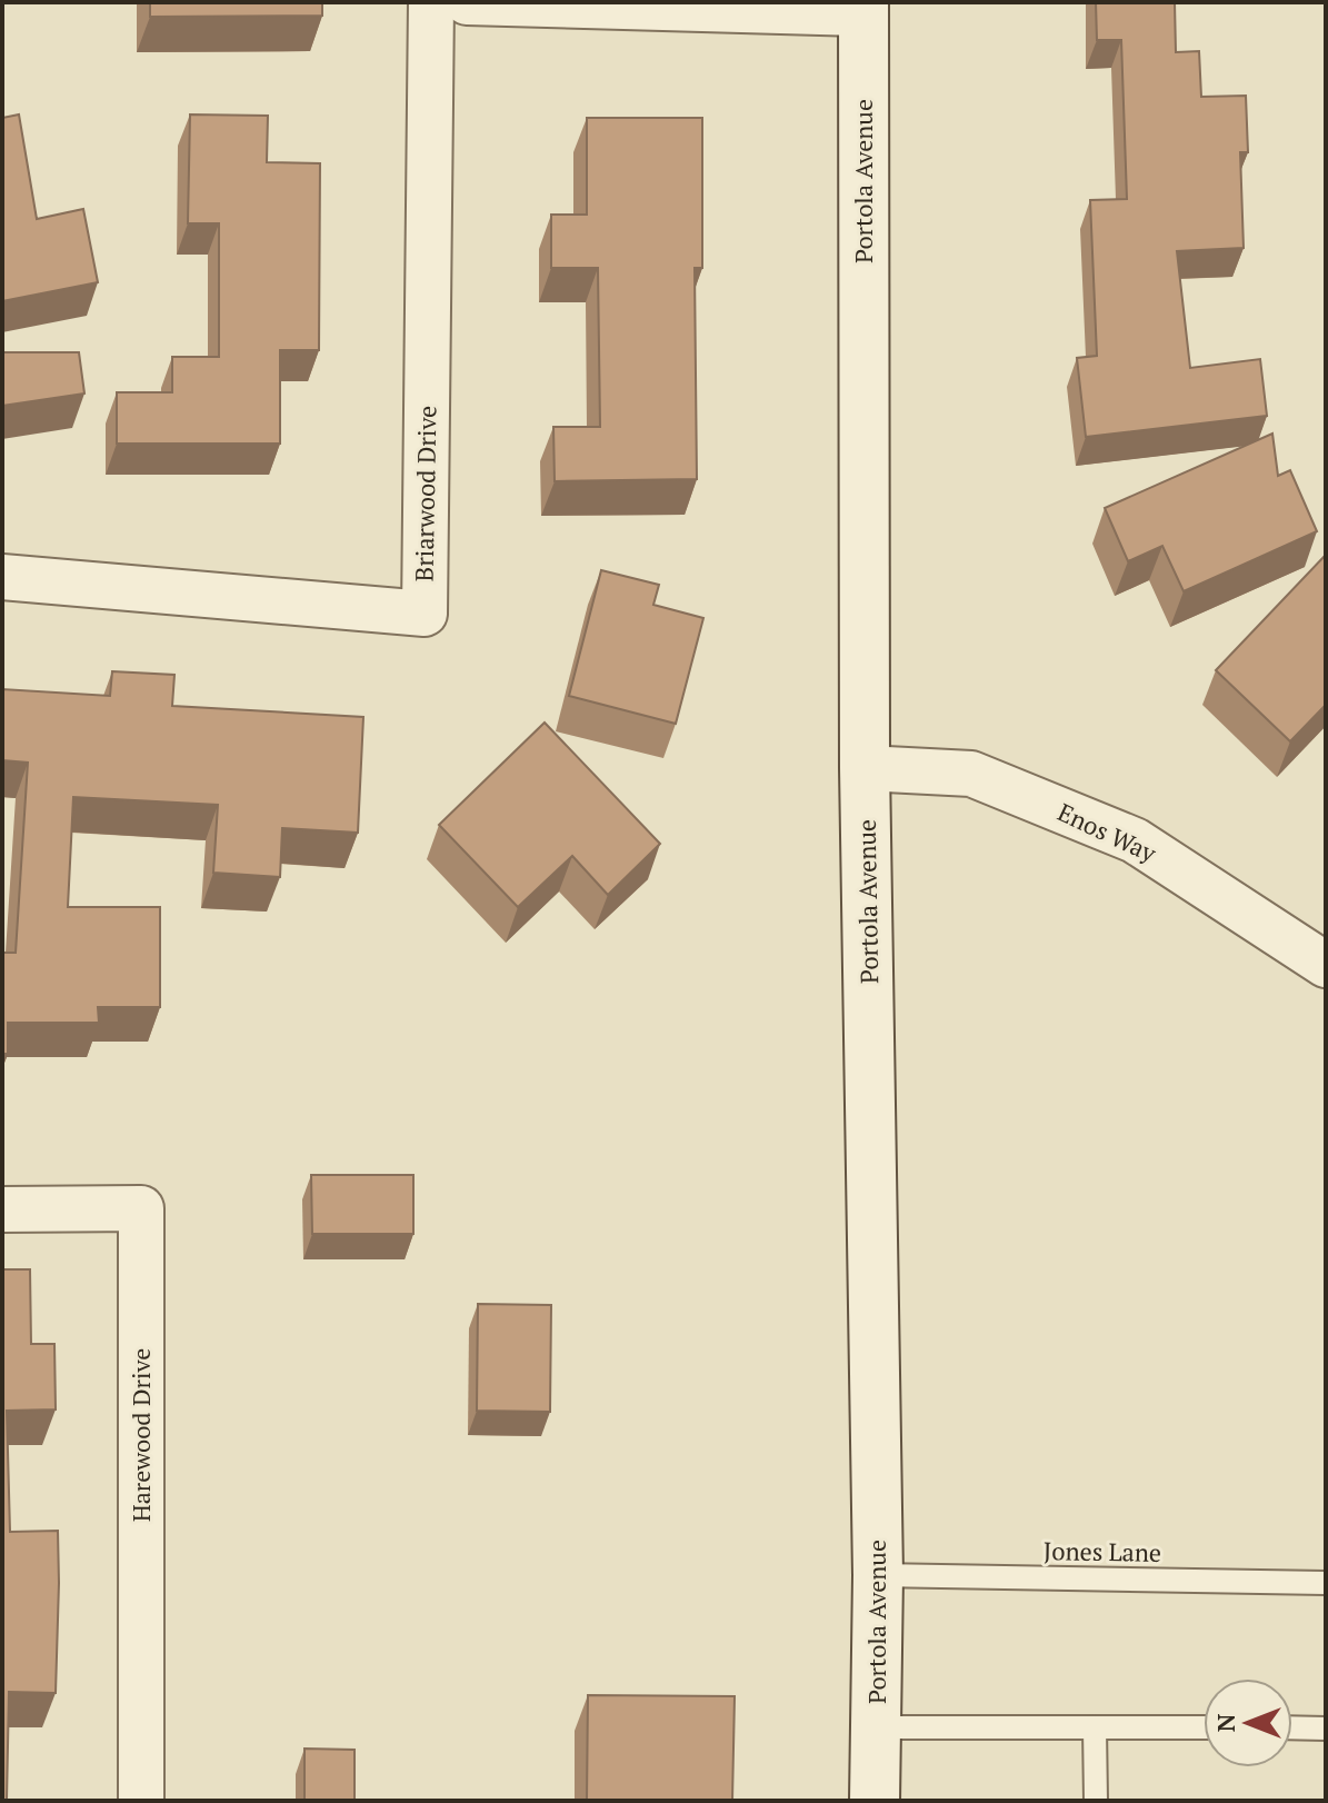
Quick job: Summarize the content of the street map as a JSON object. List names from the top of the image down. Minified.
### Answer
{"streets":{"main road":["Portola Avenue"],"street":["Briarwood Drive","Enos Way","Harewood Drive"],"lane":["Jones Lane"]},"crossings":[["Portola Avenue","Enos Way"],["Portola Avenue","Jones Lane"]],"north":"left"}
